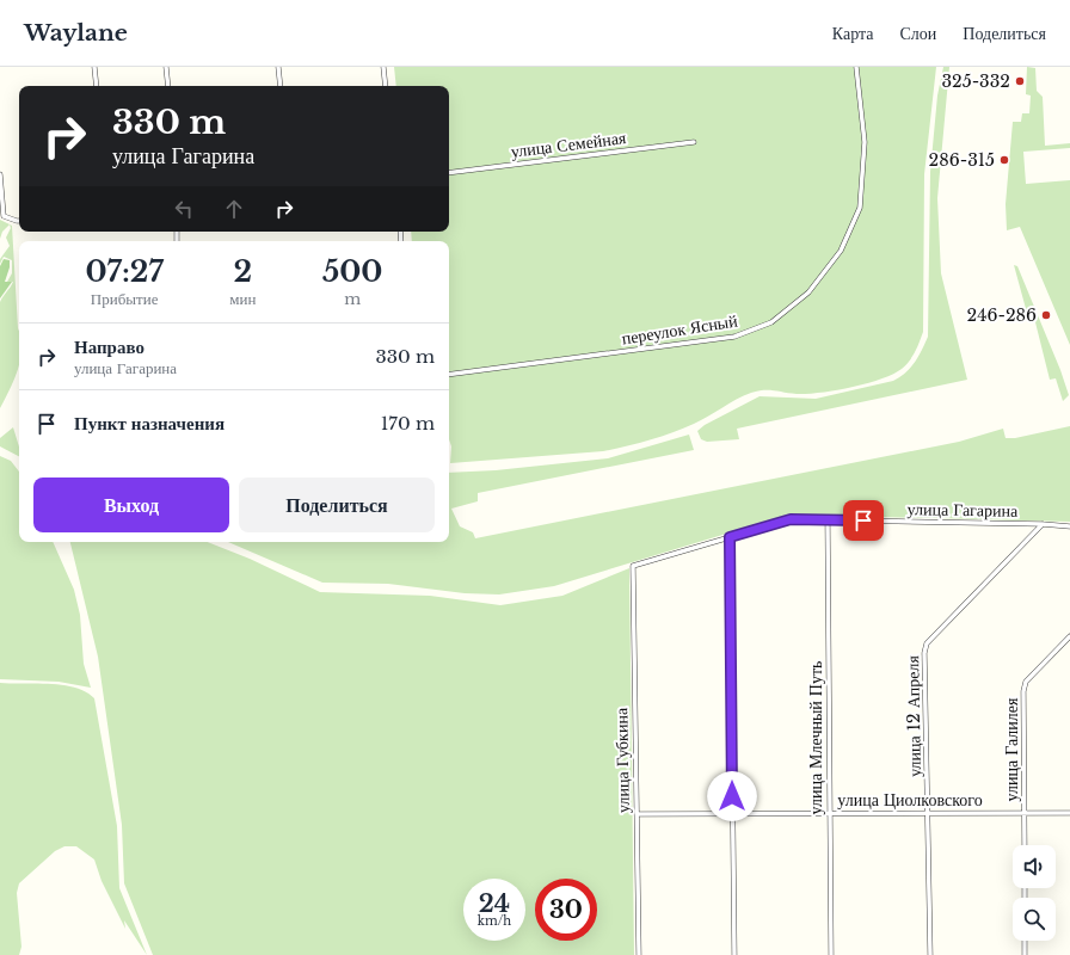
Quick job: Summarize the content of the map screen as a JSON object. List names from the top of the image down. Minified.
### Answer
{"streets":{"street":["улица Семейная","переулок Ясный","улица Гагарина","улица 12 Апреля","улица Млечный Путь","улица Галилея","улица Губкина","улица Циолковского"]},"crossings":[["улица Гагарина","улица 12 Апреля"],["улица Гагарина","улица Млечный Путь"],["улица Гагарина","улица Губкина"],["улица 12 Апреля","улица Циолковского"],["улица Млечный Путь","улица Циолковского"],["улица Галилея","улица Циолковского"],["улица Губкина","улица Циолковского"]],"places":["325-332","286-315","246-286"],"page":{"header":"Waylane","nav":["Карта","Слои","Поделиться"],"turn":["330 m","улица Гагарина"],"eta":["07:27","Прибытие","2","мин","500","m"],"list":[{"name":"Направо","note":"улица Гагарина","value":"330 m"},{"name":"Пункт назначения","value":"170 m"}],"buttons":["Выход","Поделиться"],"speed":"24 km/h","limit":"30"}}
